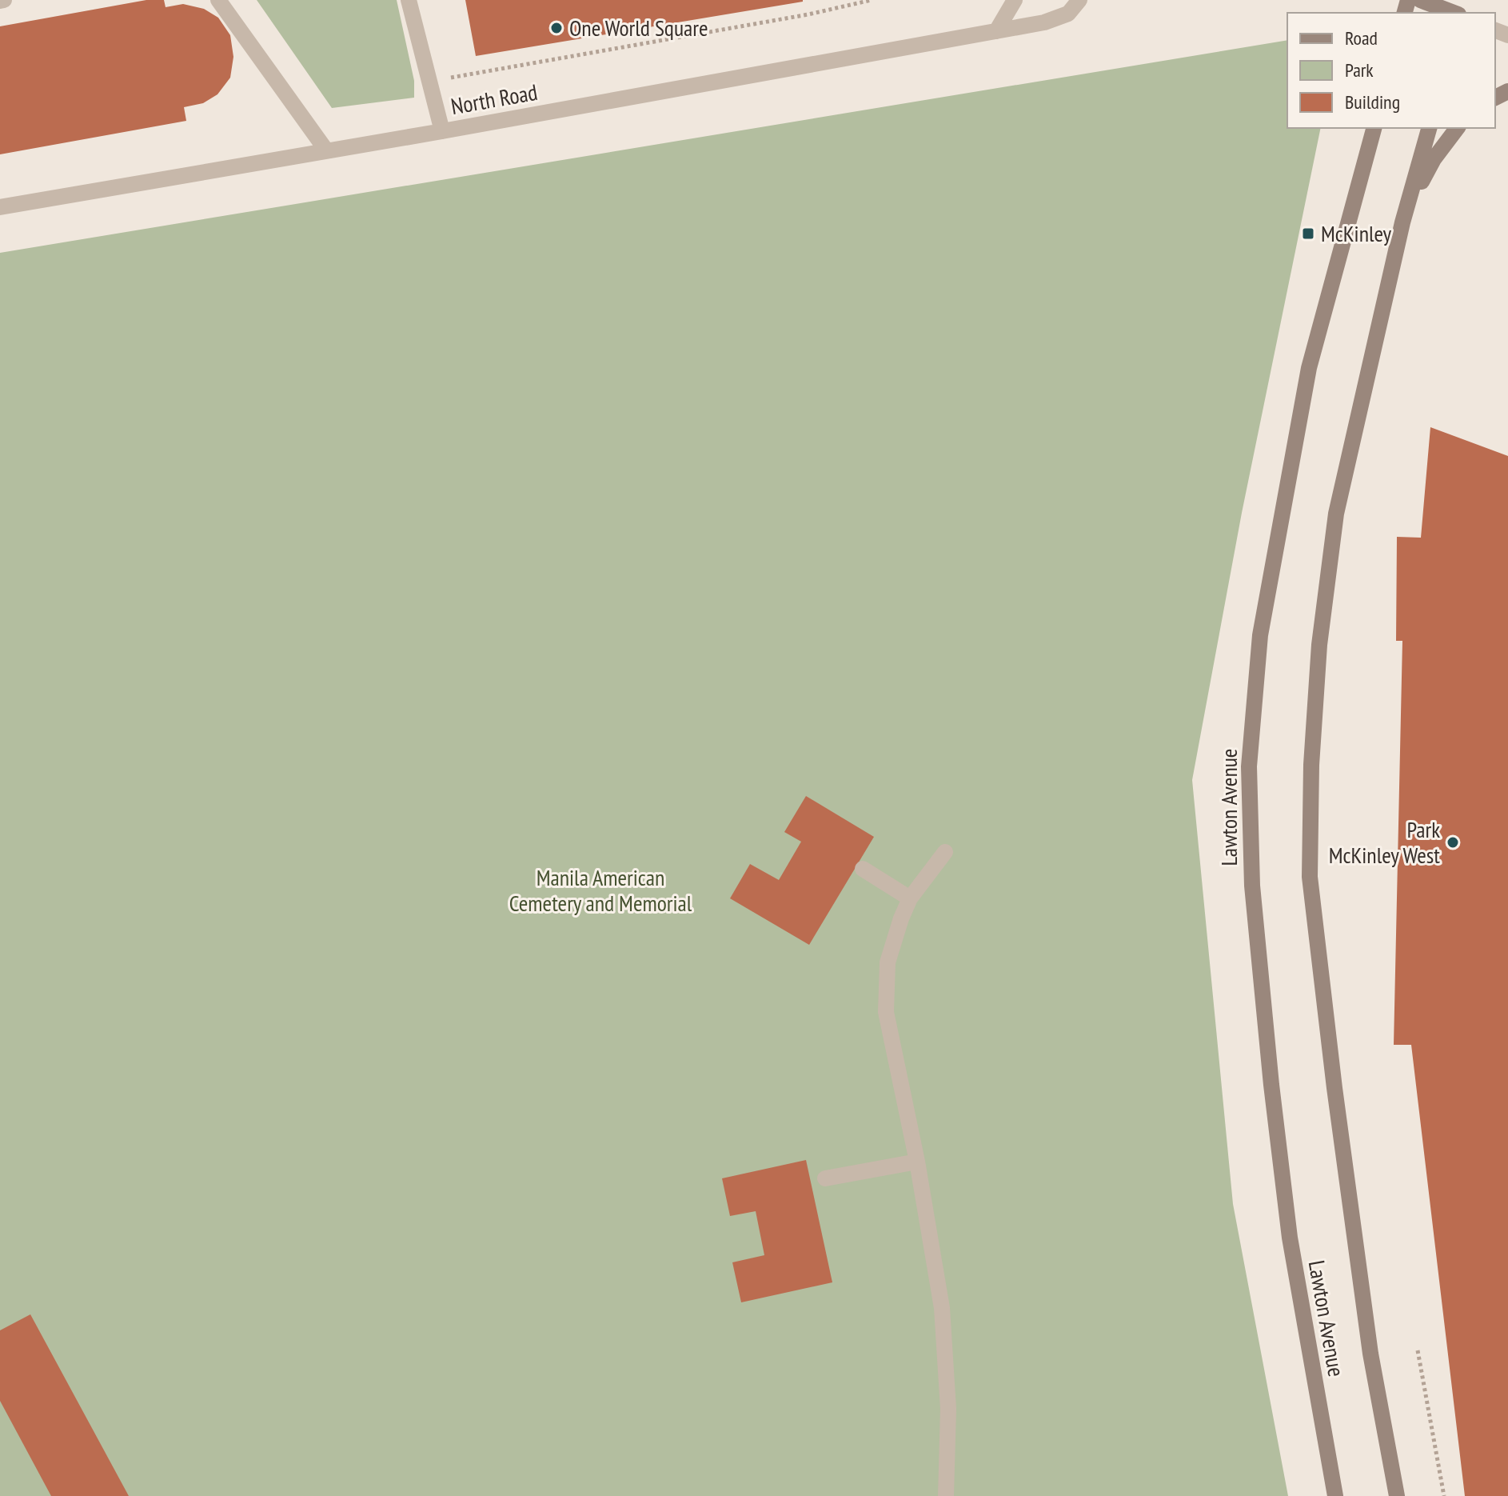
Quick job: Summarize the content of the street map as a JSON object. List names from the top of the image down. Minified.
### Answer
{"streets":{"main road":["Lawton Avenue"],"street":["North Road"]},"parks":["Manila American Cemetery and Memorial"],"places":{"other":["One World Square","Park McKinley West"],"transit":["McKinley"]},"legend":["Road","Park","Building"]}
